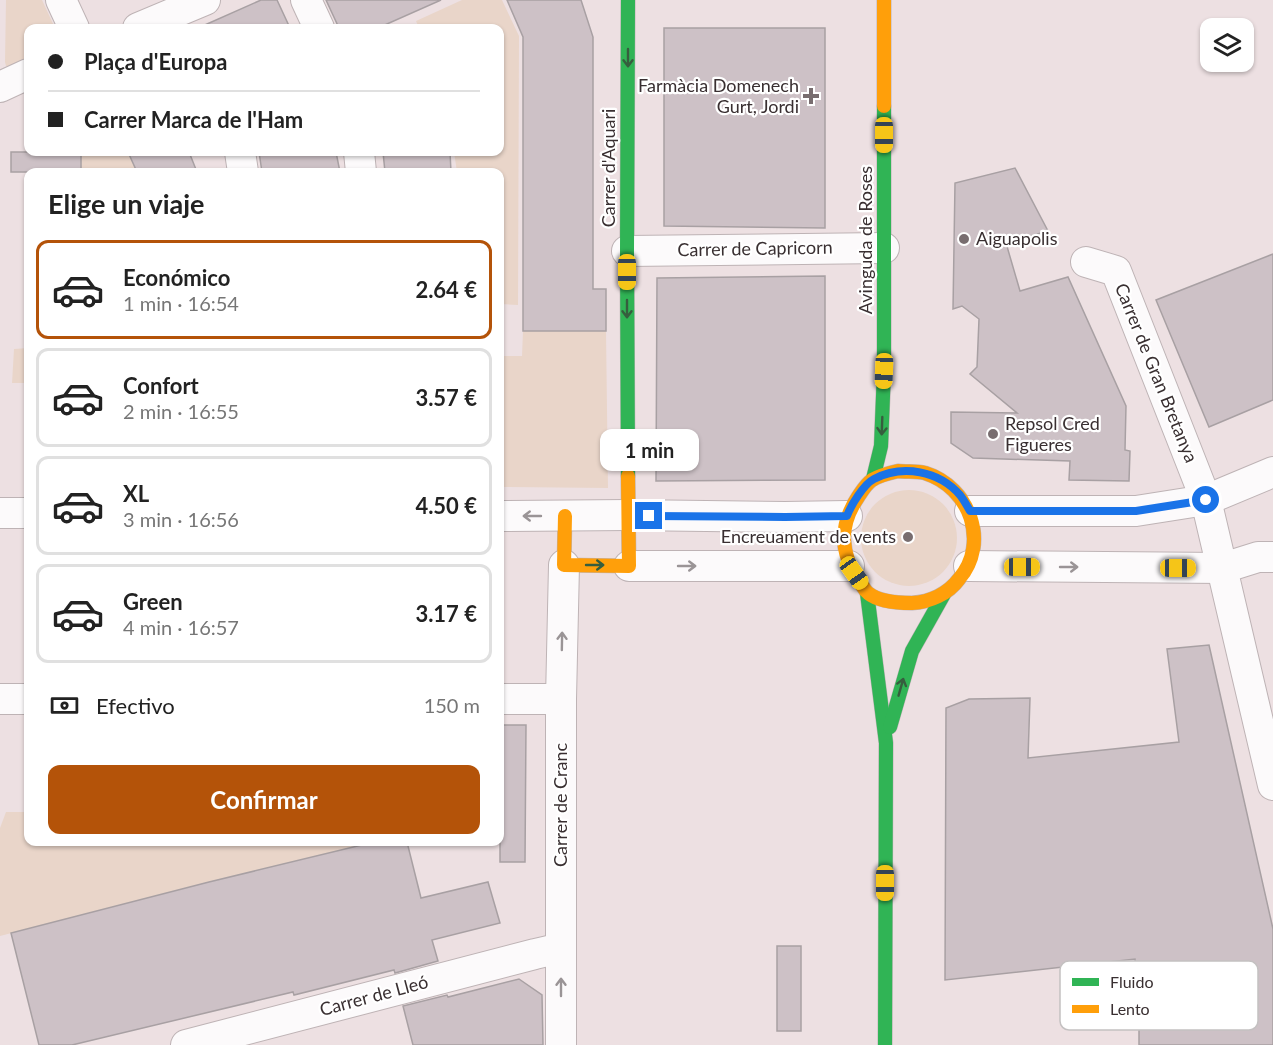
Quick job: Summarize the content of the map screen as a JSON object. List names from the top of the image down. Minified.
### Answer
{"streets":{"main road":["Carrer d'Aquari","Avinguda de Roses"],"street":["Carrer de Capricorn","Carrer de Gran Bretanya","Carrer de Cranc","Carrer de Lleó"]},"crossings":[["Carrer d'Aquari","Carrer de Capricorn"],["Avinguda de Roses","Carrer de Capricorn"],["Carrer de Cranc","Carrer de Lleó"]],"one_way":["Carrer d'Aquari","Carrer de Cranc"],"places":{"health":["Farmàcia Domenech Gurt, Jordi"],"other":["Aiguapolis","Repsol Cred Figueres","Encreuament de vents"]},"legend":["Fluido","Lento"],"page":{"banner":["Plaça d'Europa","Carrer Marca de l'Ham"],"heading":"Elige un viaje","list":[{"name":"Económico","note":"1 min · 16:54","value":"2.64 €"},{"name":"Confort","note":"2 min · 16:55","value":"3.57 €"},{"name":"XL","note":"3 min · 16:56","value":"4.50 €"},{"name":"Green","note":"4 min · 16:57","value":"3.17 €"}],"bubble":"1 min","pay":["Efectivo","150 m"],"buttons":"Confirmar"}}
